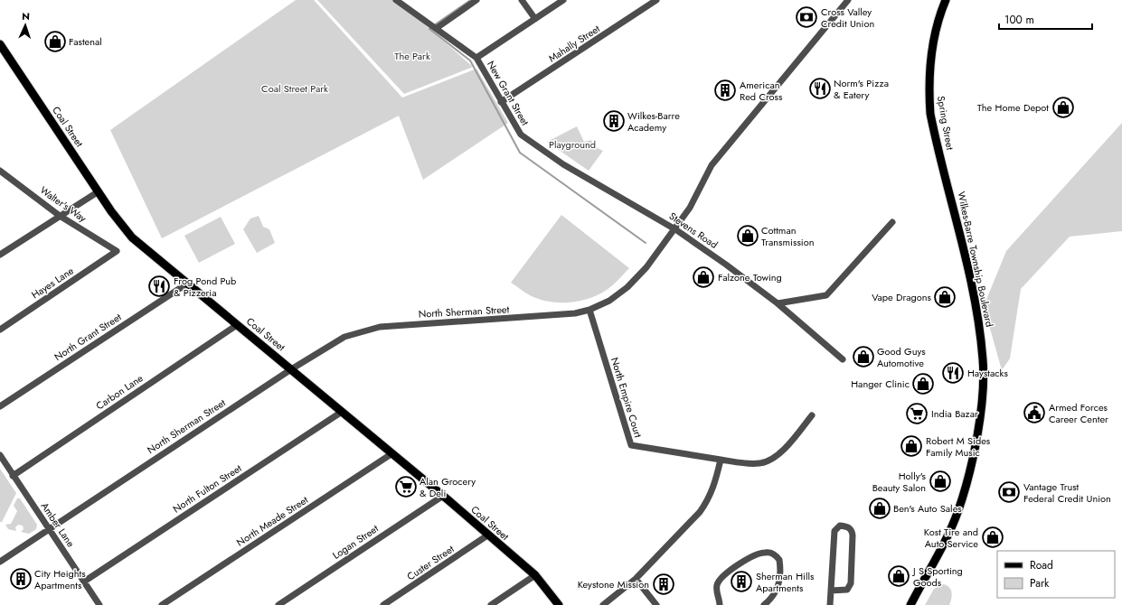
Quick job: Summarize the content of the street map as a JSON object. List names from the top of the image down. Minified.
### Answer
{"streets":{"main road":["Spring Street","Coal Street","Wilkes-Barre Township Boulevard"],"street":["Mahally Street","New Grant Street","Walter's Way","Stevens Road","Hayes Lane","North Sherman Street","North Grant Street","Carbon Lane","North Empire Court","North Fulton Street","North Meade Street","Amber Lane","Logan Street","Custer Street"]},"crossings":[["Mahally Street","New Grant Street"],["New Grant Street","Stevens Road"],["Spring Street","Wilkes-Barre Township Boulevard"],["Coal Street","North Sherman Street"],["Coal Street","North Grant Street"],["Coal Street","Carbon Lane"],["Coal Street","North Fulton Street"],["Coal Street","North Meade Street"],["Coal Street","Logan Street"],["Coal Street","Custer Street"],["Walter's Way","Hayes Lane"],["Stevens Road","North Sherman Street"],["North Sherman Street","North Empire Court"],["North Sherman Street","Amber Lane"],["Carbon Lane","Amber Lane"],["North Fulton Street","Amber Lane"]],"parks":["The Park","Coal Street Park","Playground"],"places":{"bank":["Cross Valley Credit Union","Vantage Trust Federal Credit Union"],"shop":["Fastenal","The Home Depot","Cottman Transmission","Falzone Towing","Vape Dragons","Good Guys Automotive","Hanger Clinic","Robert M Sides Family Music","Holly's Beauty Salon","Ben's Auto Sales","Kost Tire and Auto Service","J S Sporting Goods"],"restaurant":["Norm's Pizza & Eatery","Frog Pond Pub & Pizzeria","Haystacks"],"building":["American Red Cross","Wilkes-Barre Academy","City Heights Apartments","Sherman Hills Apartments","Keystone Mission"],"public building":["Armed Forces Career Center"],"supermarket":["India Bazar","Alan Grocery & Deli"]},"legend":["Road","Park"],"scale_bar":"100 m","north":"top"}
